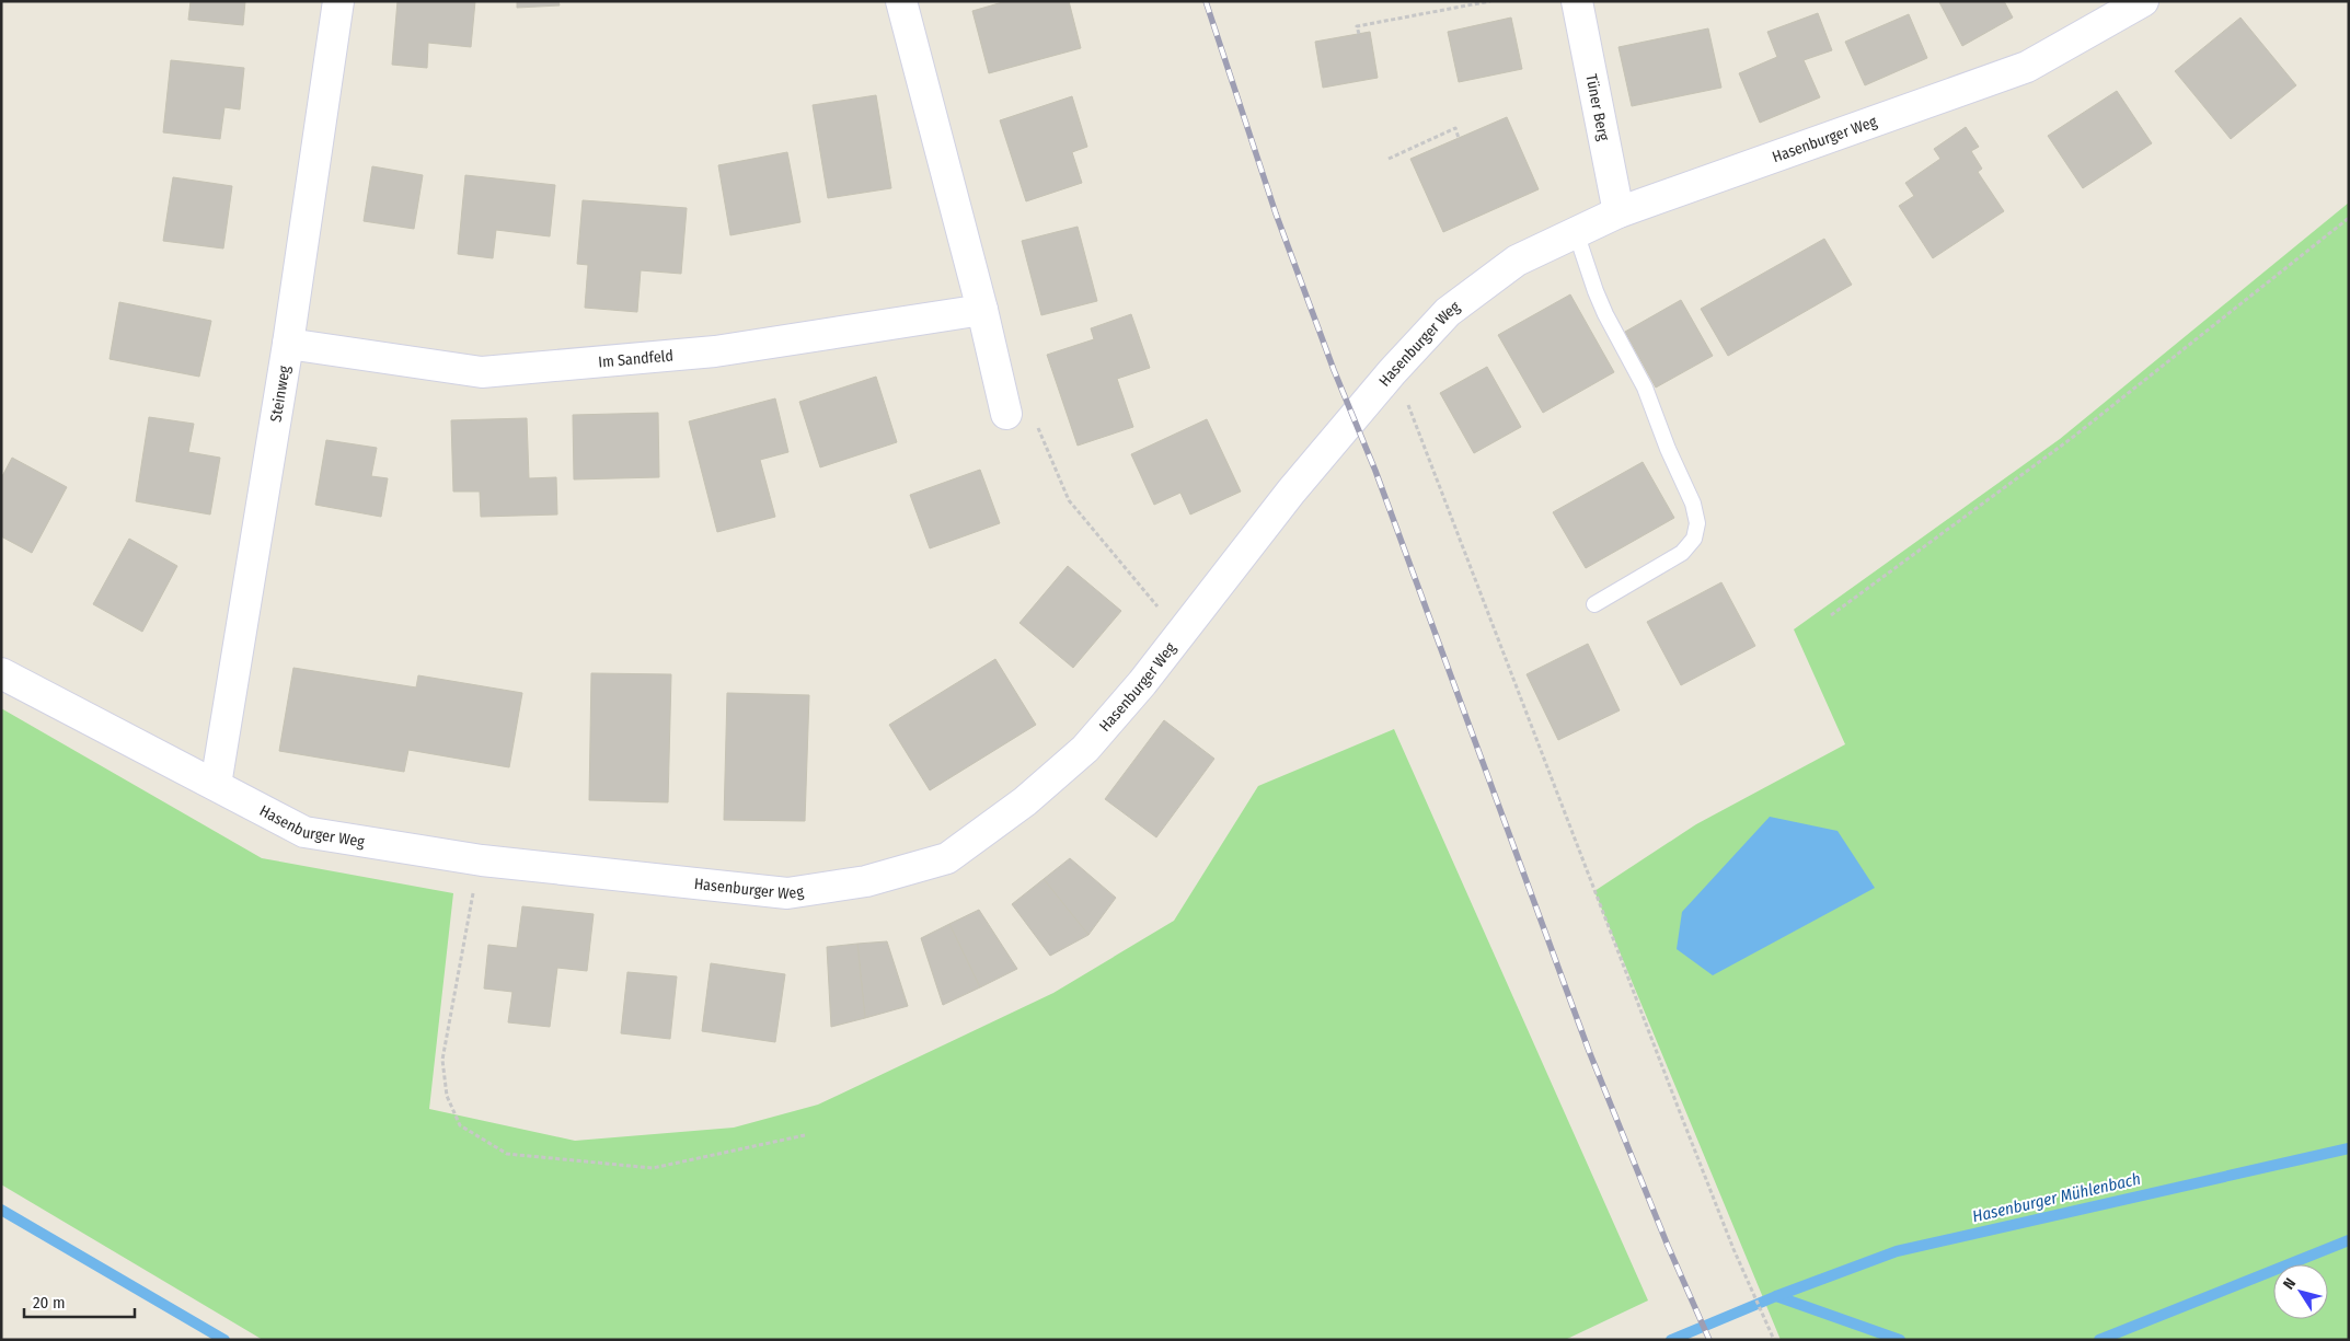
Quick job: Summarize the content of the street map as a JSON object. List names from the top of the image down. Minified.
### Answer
{"streets":{"street":["Tüner Berg","Hasenburger Weg","Im Sandfeld","Steinweg"]},"crossings":[["Tüner Berg","Hasenburger Weg"],["Hasenburger Weg","Steinweg"],["Im Sandfeld","Steinweg"]],"water":["Hasenburger Mühlenbach"],"scale_bar":"20 m","north":"top left"}
